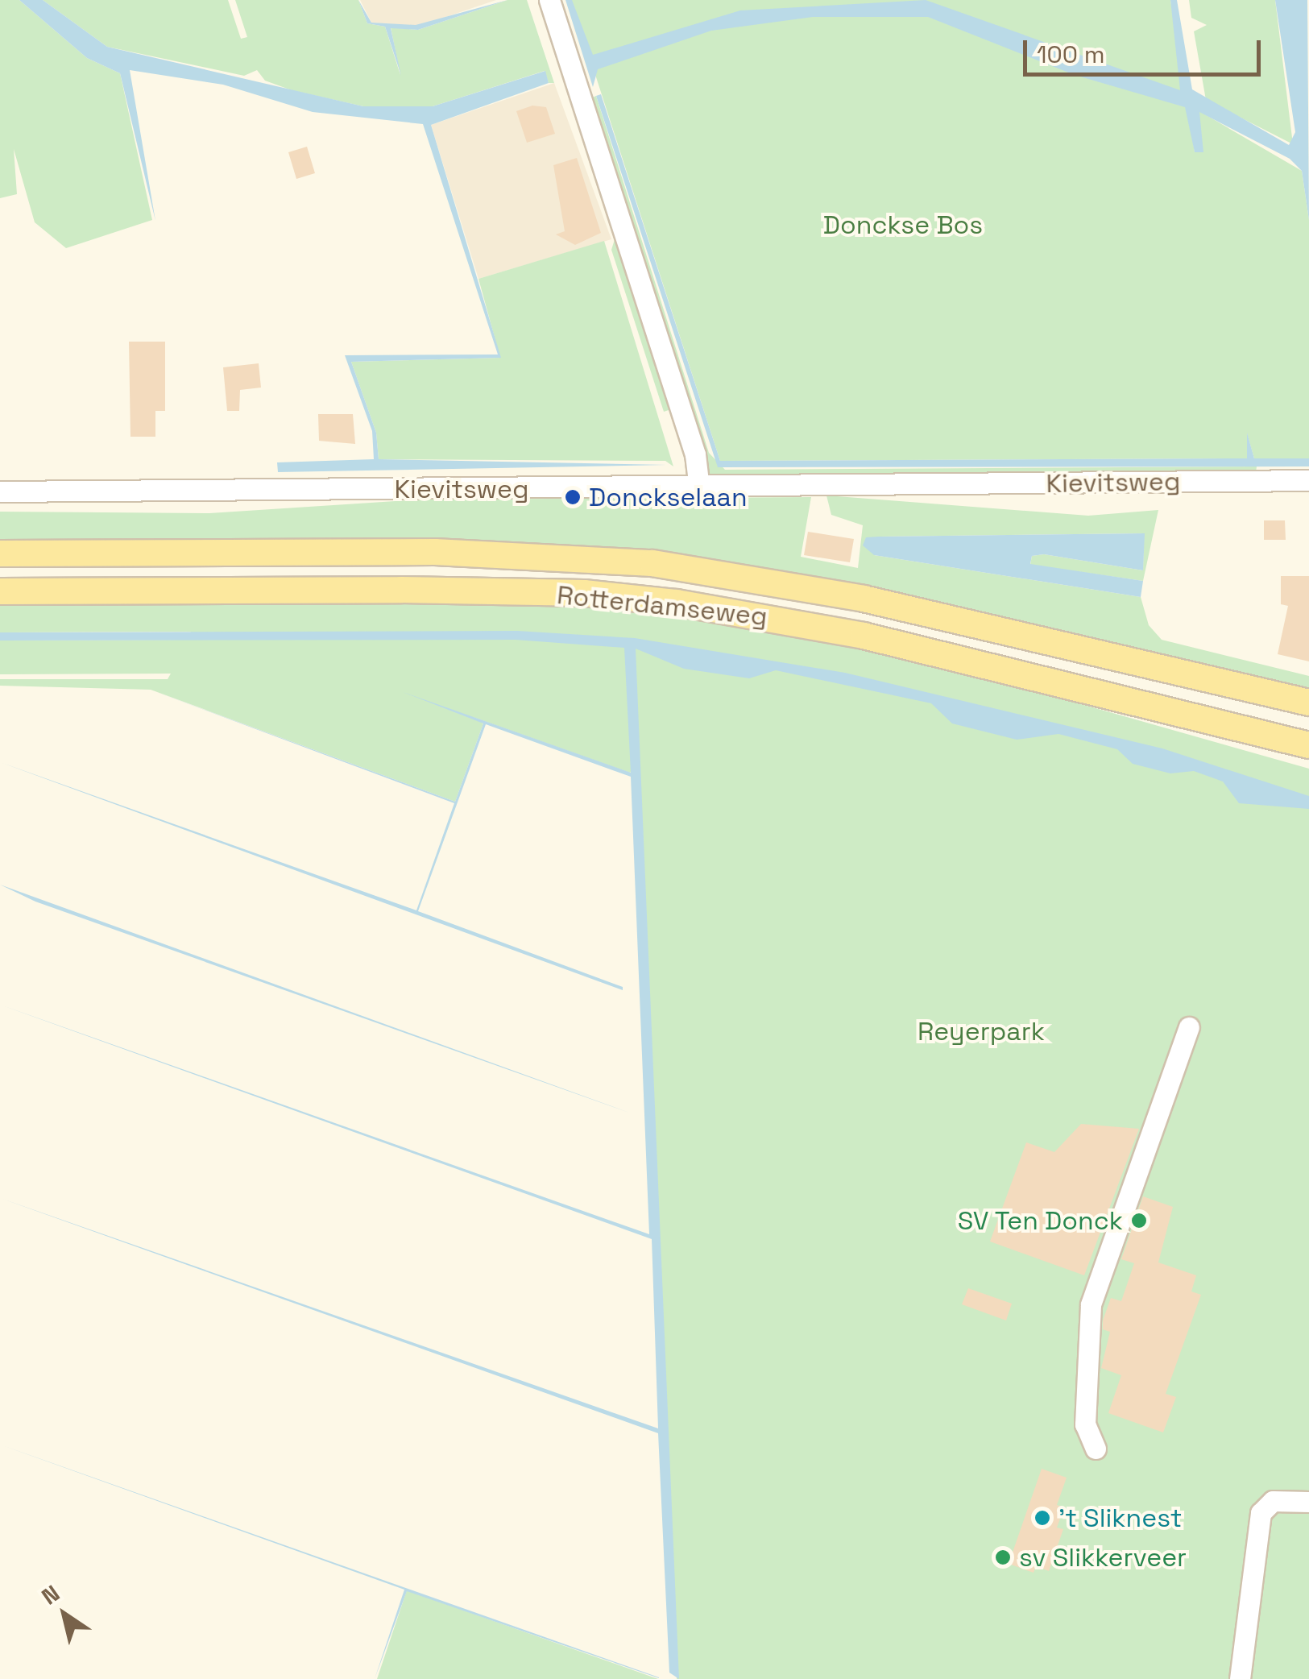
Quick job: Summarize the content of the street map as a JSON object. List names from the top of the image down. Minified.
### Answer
{"streets":{"main road":["Rotterdamseweg"],"street":["Kievitsweg"]},"parks":["Donckse Bos","Reyerpark"],"places":["Donckselaan","SV Ten Donck","'t Sliknest","sv Slikkerveer"],"scale_bar":"100 m","north":"top left"}
